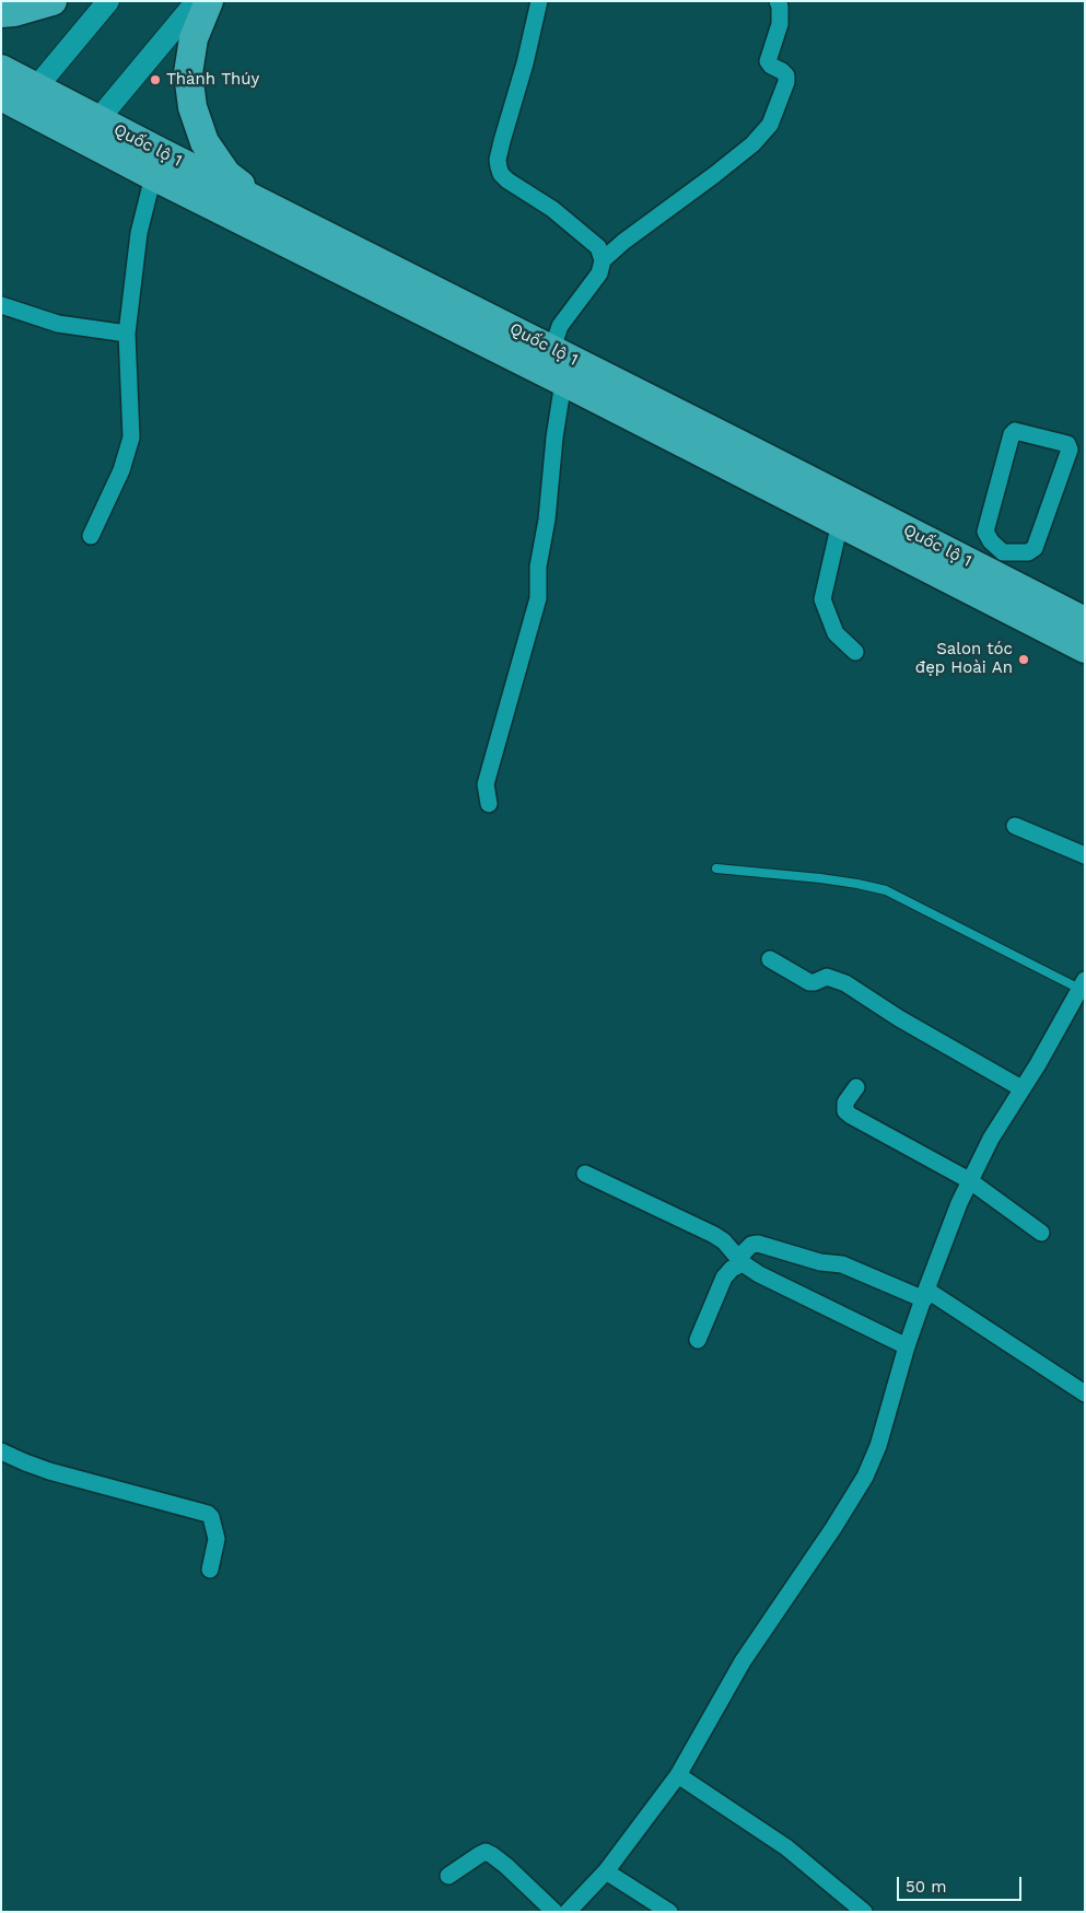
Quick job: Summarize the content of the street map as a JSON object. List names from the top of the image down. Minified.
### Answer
{"streets":{"highway":["Quốc lộ 1"]},"places":["Thành Thúy","Salon tóc đẹp Hoài An"],"scale_bar":"50 m"}
